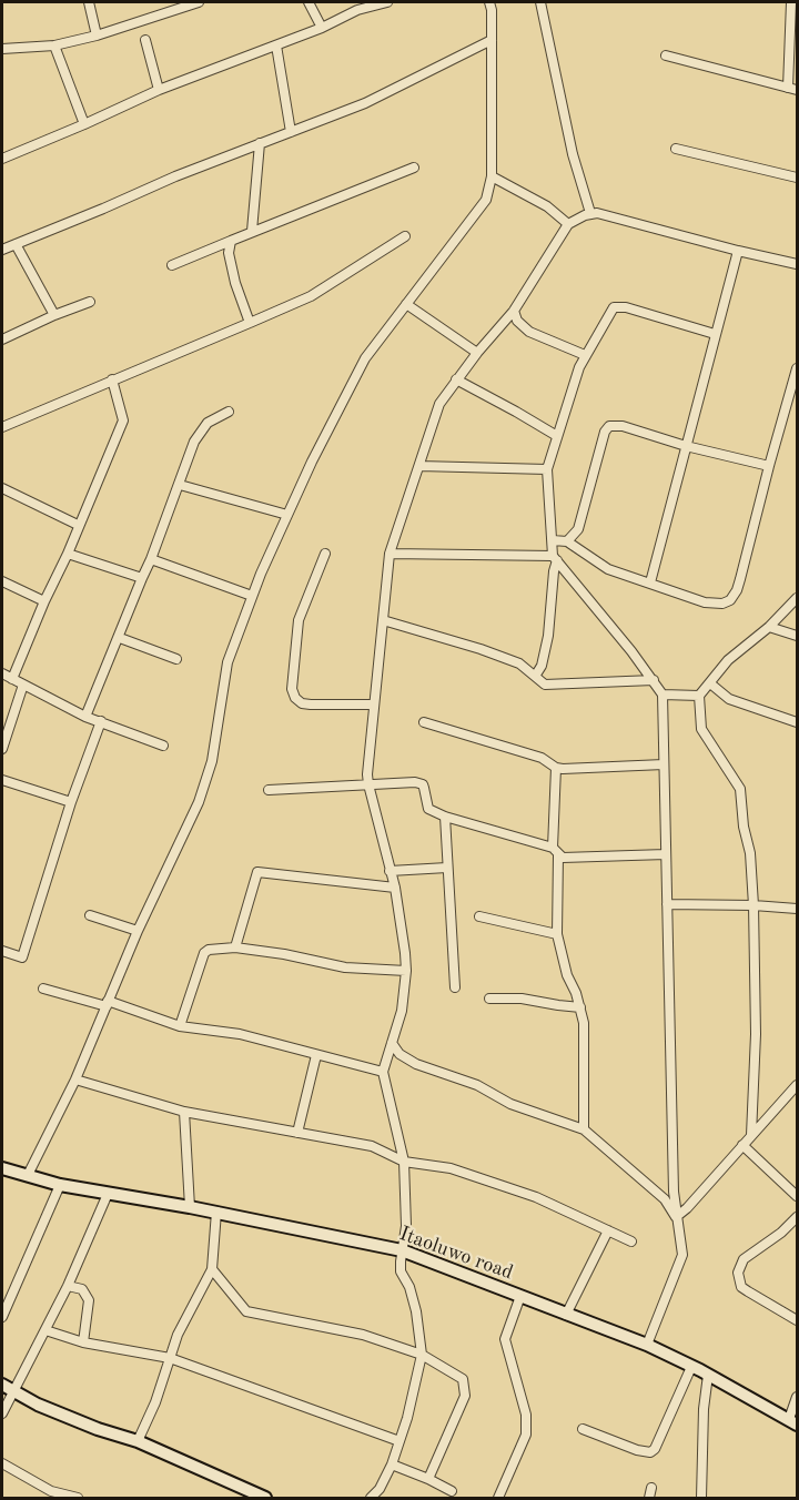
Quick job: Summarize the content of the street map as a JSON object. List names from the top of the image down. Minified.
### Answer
{"streets":{"street":["Itaoluwo road"]}}
